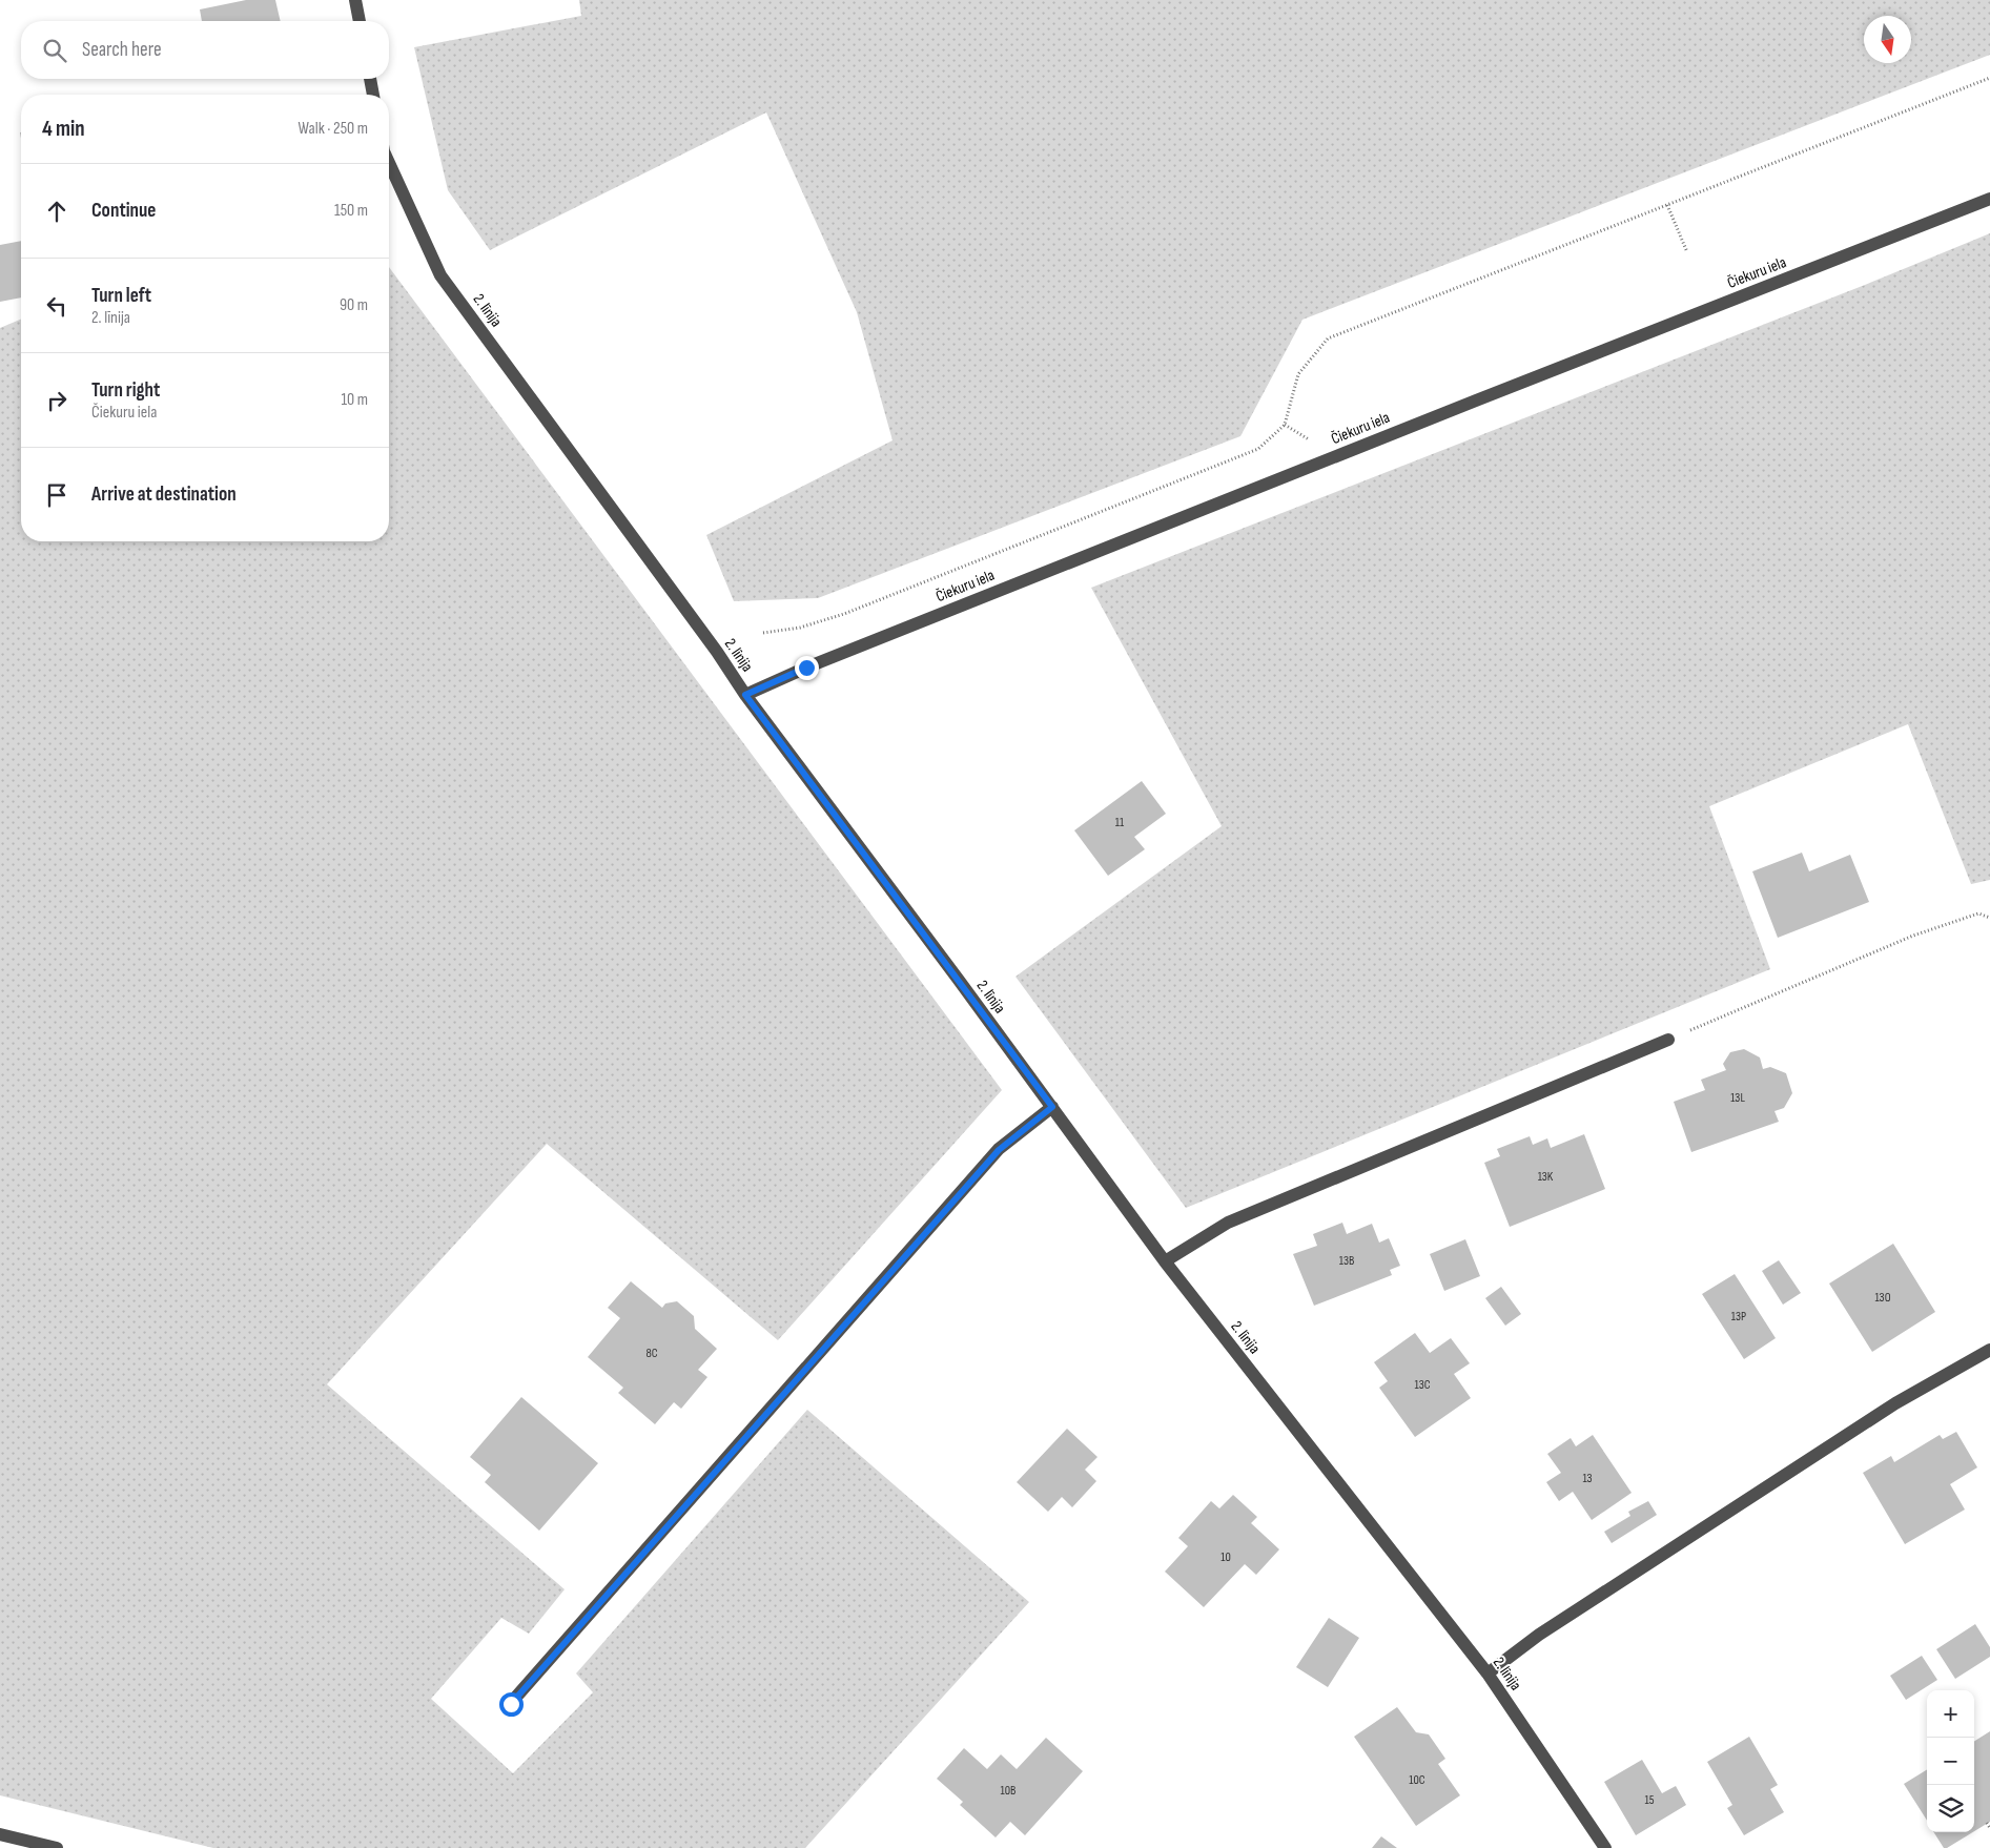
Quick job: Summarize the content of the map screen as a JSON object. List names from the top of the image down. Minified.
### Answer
{"streets":{"street":["Čiekuru iela","2. līnija"]},"crossings":[["Čiekuru iela","2. līnija"]],"house_numbers":["11","13L","13K","13B","13O","13P","8C","13C","13","10","10C","10B","15"],"north":"bottom","page":{"search":"Search here","heading":["4 min","Walk · 250 m"],"list":[["Continue","150 m"],["Turn left","2. līnija","90 m"],["Turn right","Čiekuru iela","10 m"],"Arrive at destination"],"map_buttons":["+","−"]}}
